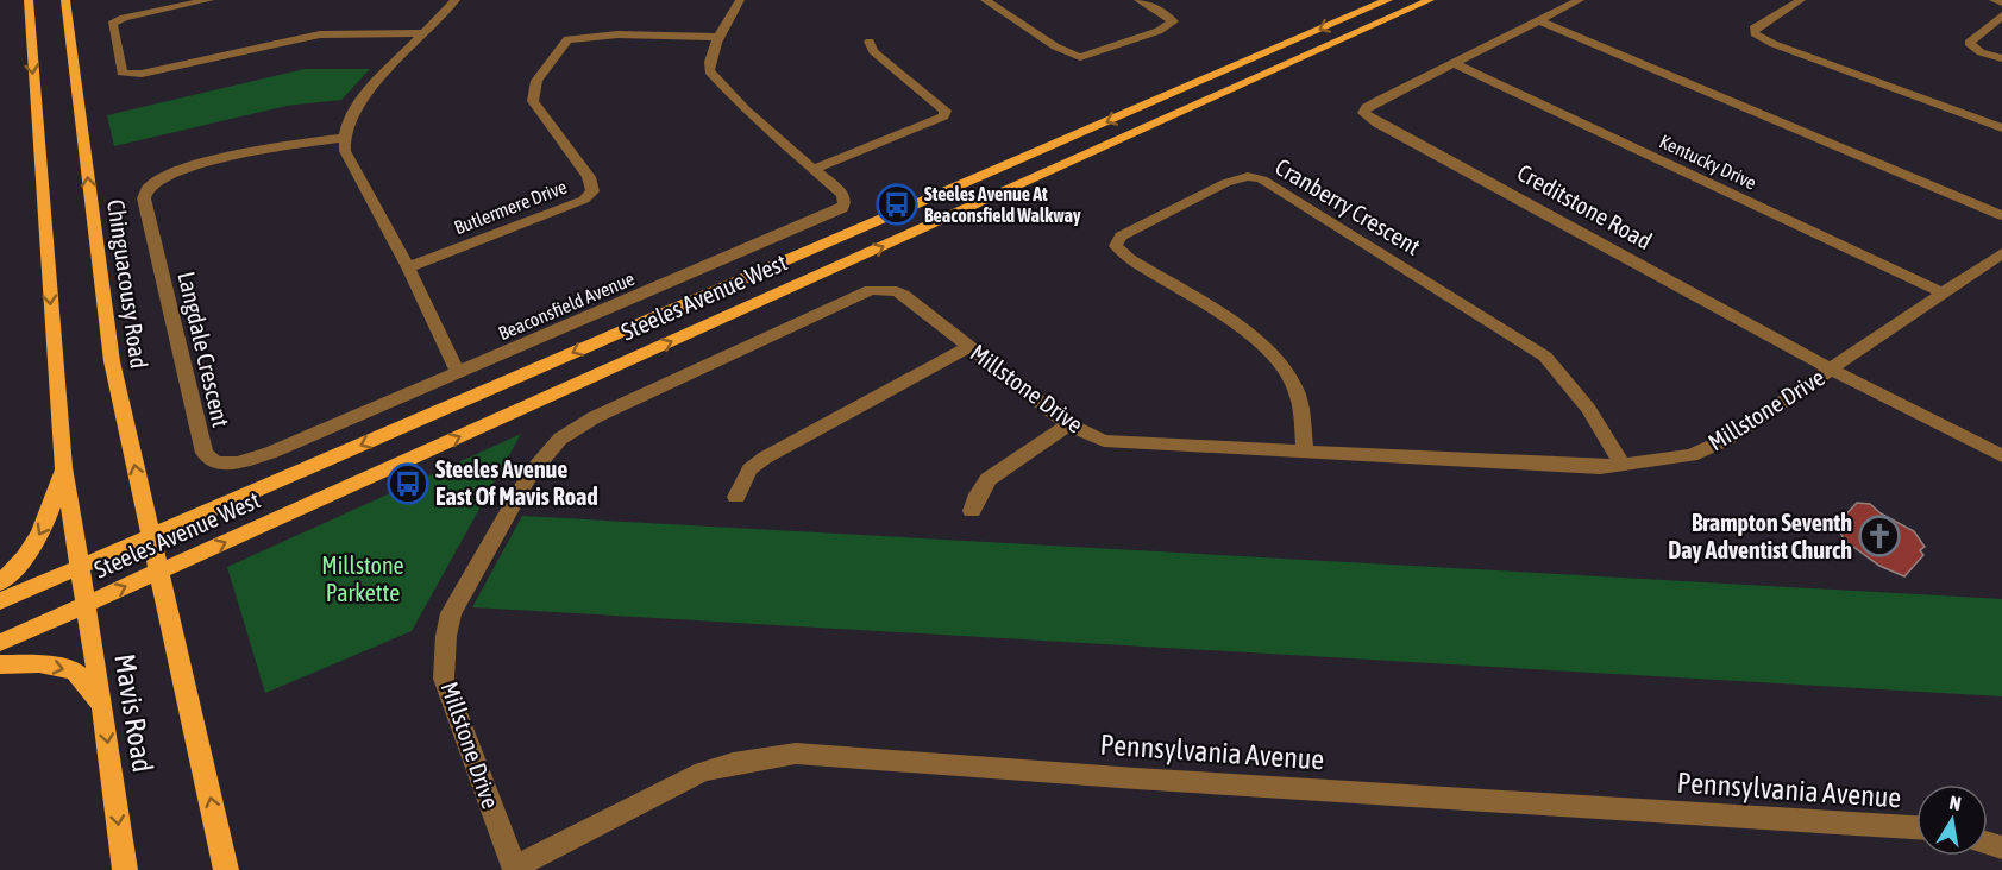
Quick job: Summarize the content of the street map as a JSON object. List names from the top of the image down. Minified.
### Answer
{"streets":{"main road":["Chinguacousy Road","Steeles Avenue West","Mavis Road"],"street":["Kentucky Drive","Butlermere Drive","Cranberry Crescent","Creditstone Road","Beaconsfield Avenue","Langdale Crescent","Millstone Drive","Pennsylvania Avenue"]},"crossings":[["Kentucky Drive","Creditstone Road"],["Kentucky Drive","Millstone Drive"],["Butlermere Drive","Beaconsfield Avenue"],["Cranberry Crescent","Millstone Drive"],["Creditstone Road","Millstone Drive"],["Chinguacousy Road","Steeles Avenue West"],["Chinguacousy Road","Mavis Road"],["Steeles Avenue West","Mavis Road"],["Beaconsfield Avenue","Langdale Crescent"],["Millstone Drive","Pennsylvania Avenue"]],"parks":["Millstone Parkette"],"places":{"bus stop":["Steeles Avenue At Beaconsfield Walkway","Steeles Avenue East Of Mavis Road"],"church":["Brampton Seventh Day Adventist Church"]},"north":"top"}
